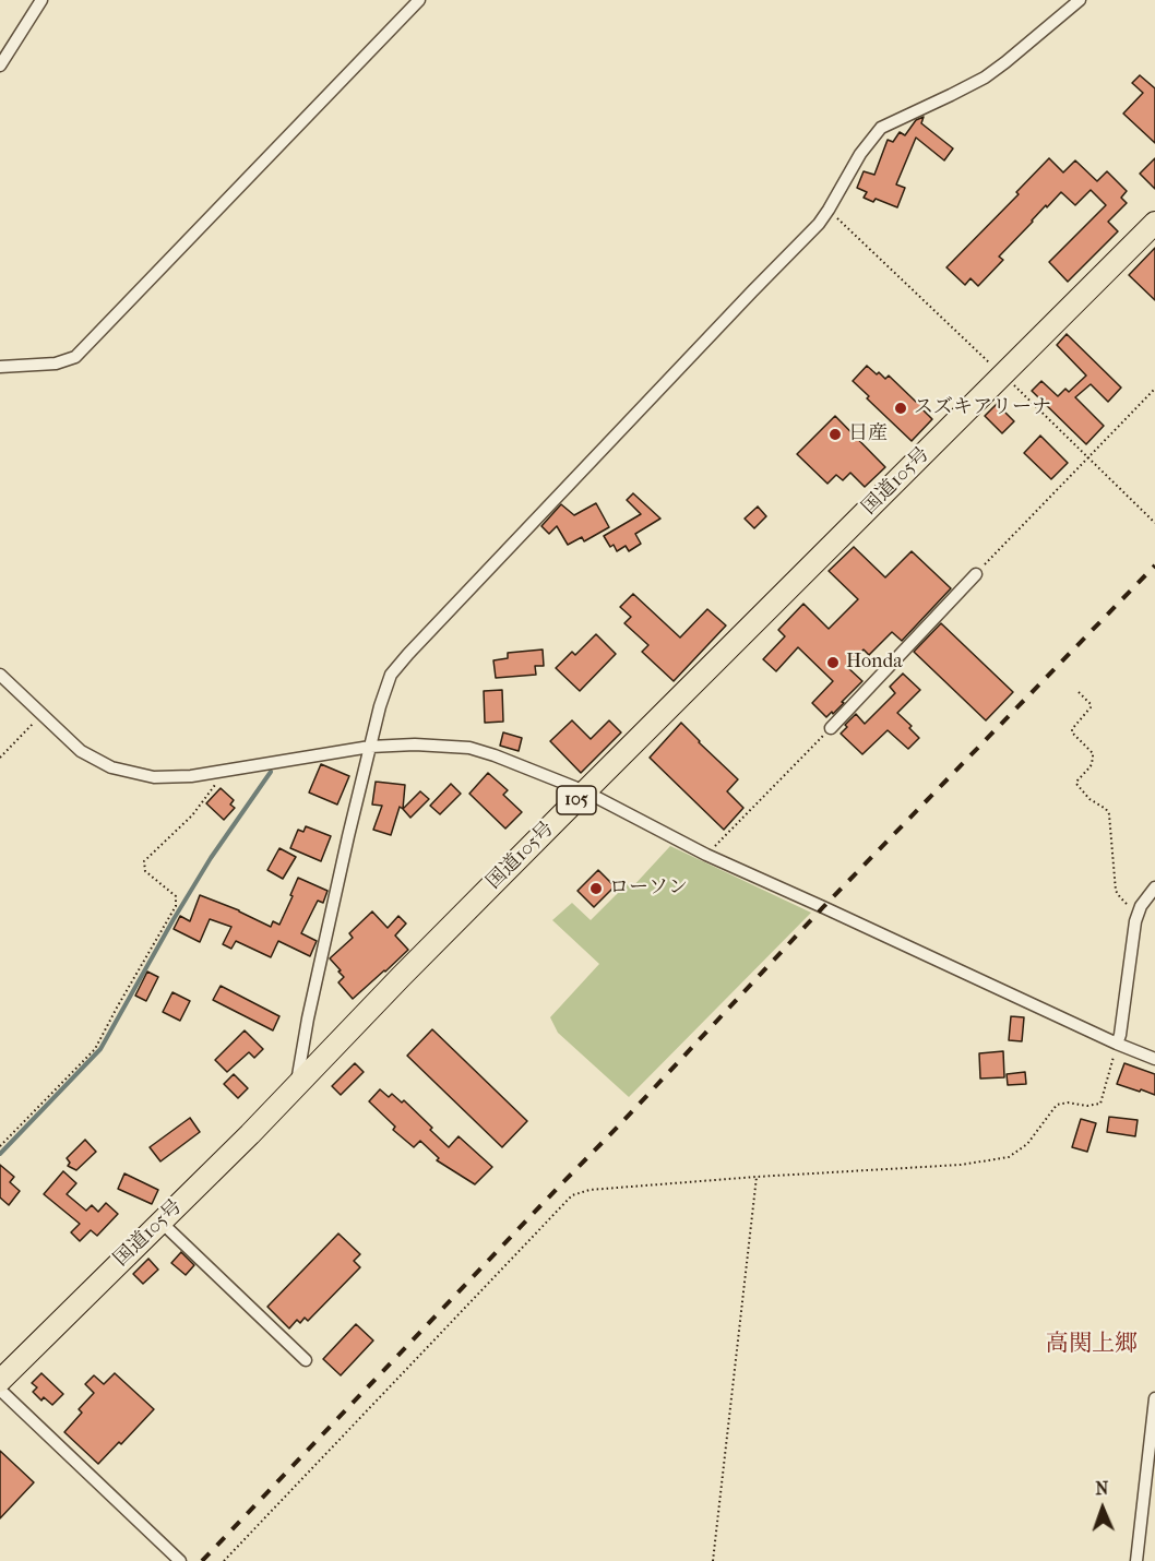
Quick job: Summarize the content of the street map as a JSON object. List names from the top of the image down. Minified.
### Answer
{"streets":{"highway":["国道105号","105"]},"districts":["高関上郷"],"places":["スズキアリーナ","日産","Honda","ローソン"],"north":"top"}
